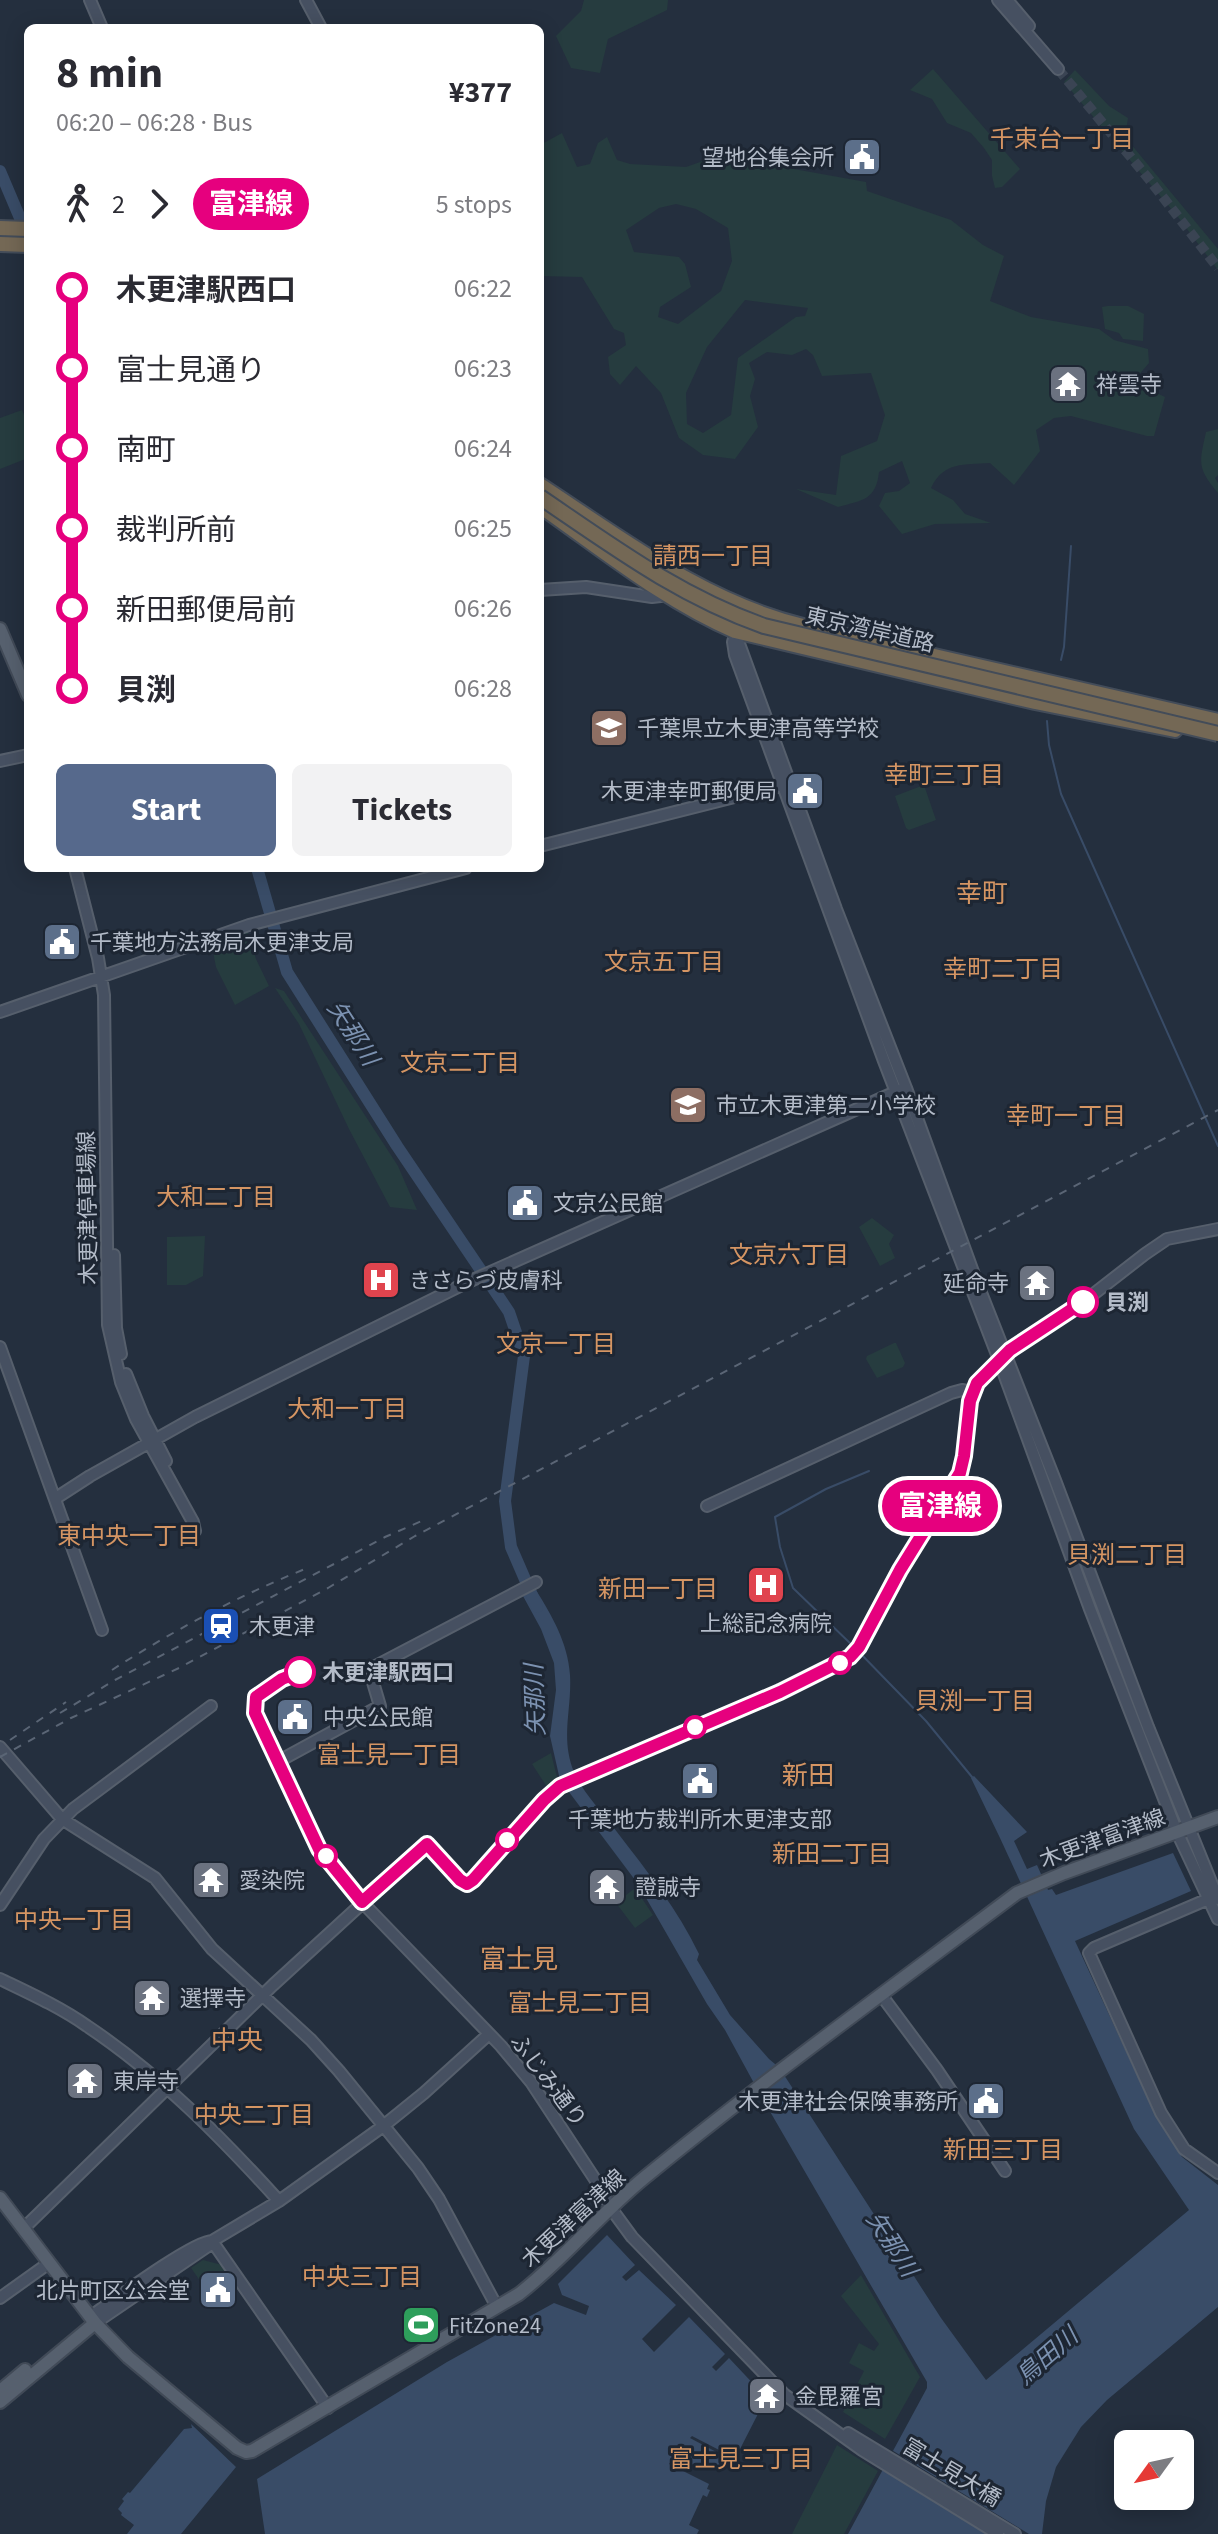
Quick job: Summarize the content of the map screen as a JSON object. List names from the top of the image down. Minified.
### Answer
{"streets":{"highway":["東京湾岸道路"],"main road":["木更津富津線"],"street":["木更津停車場線","ふじみ通り","富士見大橋"]},"crossings":[["木更津富津線","ふじみ通り"],["ふじみ通り","富士見大橋"]],"districts":["千束台一丁目","請西一丁目","幸町三丁目","幸町","文京五丁目","幸町二丁目","文京二丁目","幸町一丁目","大和二丁目","文京六丁目","文京一丁目","大和一丁目","東中央一丁目","貝渕二丁目","新田一丁目","貝渕一丁目","富士見一丁目","新田","新田二丁目","中央一丁目","富士見","富士見二丁目","中央","中央二丁目","新田三丁目","中央三丁目","富士見三丁目"],"water":["矢那川","鳥田川"],"places":{"public building":["望地谷集会所","木更津幸町郵便局","千葉地方法務局木更津支局","文京公民館","中央公民館","千葉地方裁判所木更津支部","木更津社会保険事務所","北片町区公会堂"],"temple":["祥雲寺","延命寺","愛染院","證誠寺","選擇寺","東岸寺","金毘羅宮"],"school or university":["千葉県立木更津高等学校","市立木更津第二小学校"],"hospital":["きさらづ皮膚科","上総記念病院"],"other":["貝渕","木更津駅西口"],"station":["木更津"],"sports":["FitZone24"]},"lines":["bus line 富津線"],"north":"bottom left","page":{"on_map":"富津線","heading":["8 min","06:20 – 06:28 · Bus","¥377"],"legs":["2","富津線","5 stops"],"list":[{"name":"木更津駅西口","value":"06:22"},{"name":"富士見通り","value":"06:23"},{"name":"南町","value":"06:24"},{"name":"裁判所前","value":"06:25"},{"name":"新田郵便局前","value":"06:26"},{"name":"貝渕","value":"06:28"}],"buttons":["Start","Tickets"]}}
